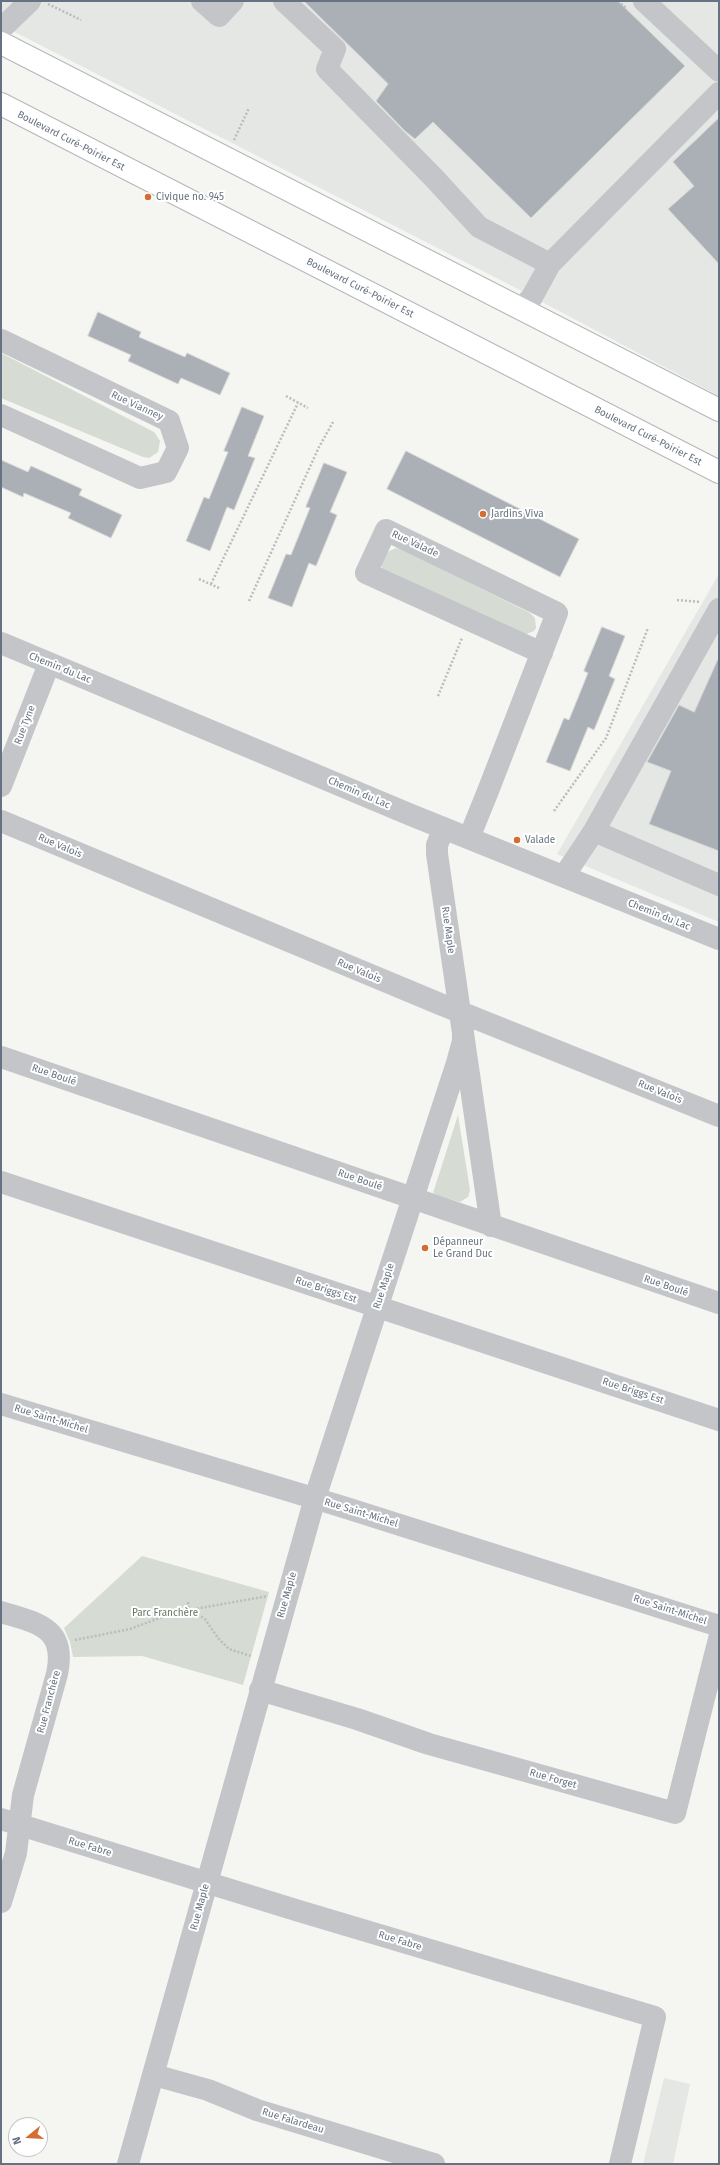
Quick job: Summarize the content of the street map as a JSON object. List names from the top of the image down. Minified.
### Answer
{"streets":{"main road":["Boulevard Curé-Poirier Est"],"street":["Rue Vianney","Rue Valade","Chemin du Lac","Rue Tyne","Rue Valois","Rue Maple","Rue Boulé","Rue Briggs Est","Rue Saint-Michel","Rue Franchère","Rue Forget","Rue Fabre","Rue Falardeau"]},"crossings":[["Rue Valade","Chemin du Lac"],["Chemin du Lac","Rue Tyne"],["Chemin du Lac","Rue Maple"],["Rue Valois","Rue Maple"],["Rue Maple","Rue Boulé"],["Rue Maple","Rue Briggs Est"],["Rue Maple","Rue Saint-Michel"],["Rue Maple","Rue Forget"],["Rue Maple","Rue Fabre"],["Rue Maple","Rue Falardeau"],["Rue Franchère","Rue Fabre"]],"parks":["Parc Franchère"],"places":["Civique no. 945","Jardins Viva","Valade","Dépanneur Le Grand Duc"],"north":"left"}
